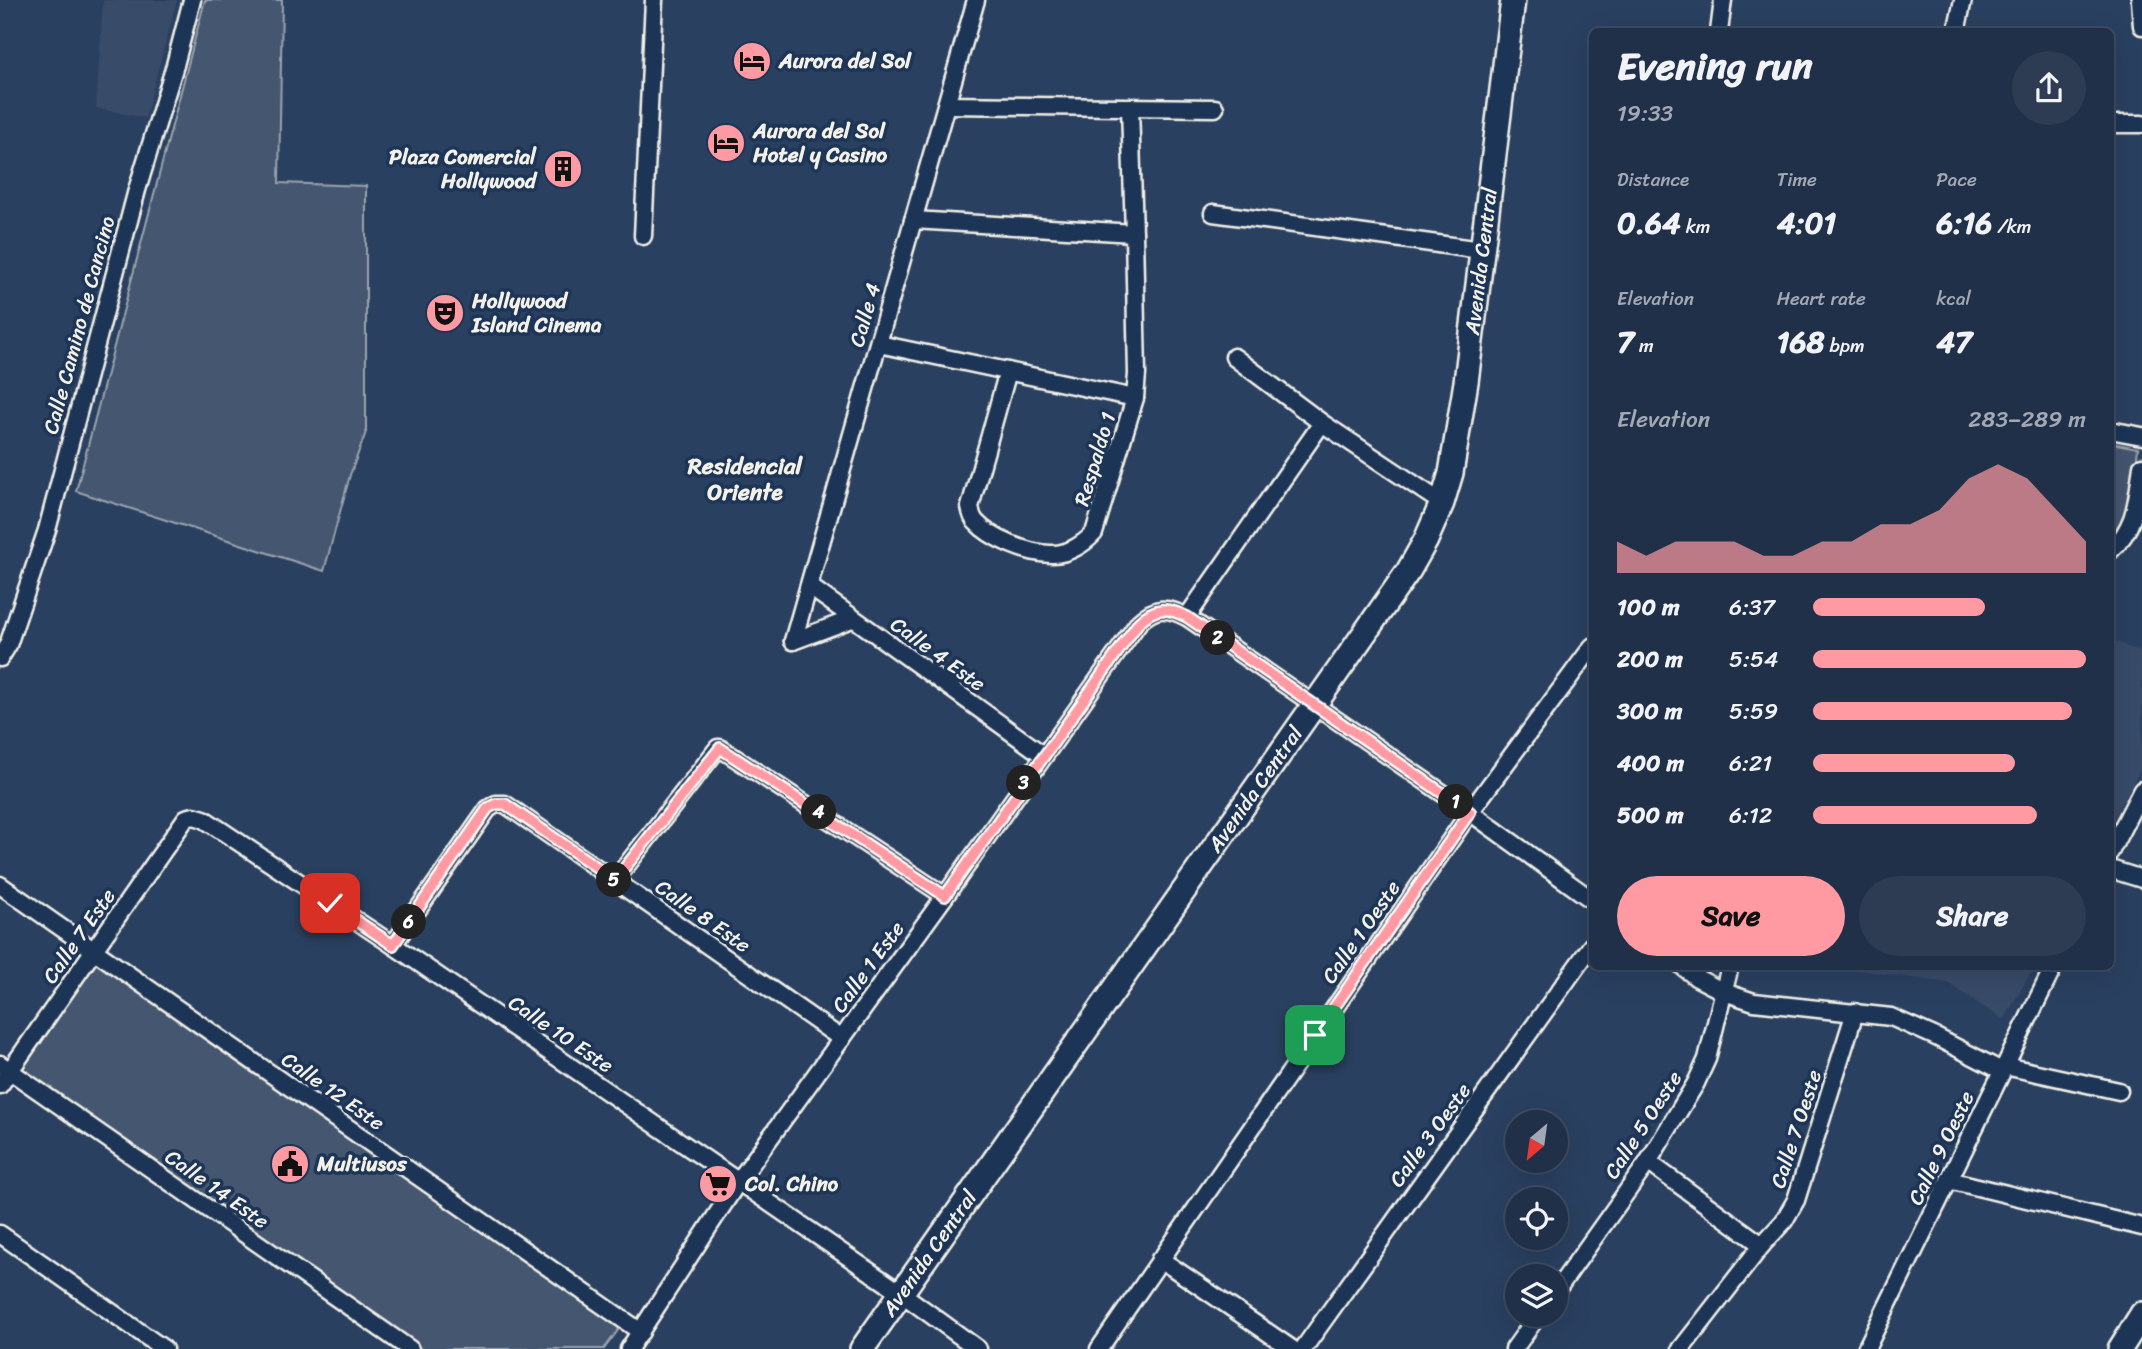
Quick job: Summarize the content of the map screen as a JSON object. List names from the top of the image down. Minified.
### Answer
{"streets":{"main road":["Avenida Central"],"street":["Calle 4","Calle Camino de Cancino","Respaldo 1","Calle 4 Este","Calle 8 Este","Calle 1 Oeste","Calle 7 Este","Calle 1 Este","Calle 10 Este","Calle 12 Este","Calle 5 Oeste","Calle 7 Oeste","Calle 3 Oeste","Calle 9 Oeste","Calle 14 Este"]},"crossings":[["Avenida Central","Calle 10 Este"],["Calle 4","Calle 4 Este"],["Calle 4 Este","Calle 1 Este"],["Calle 8 Este","Calle 1 Este"],["Calle 8 Este","Calle 10 Este"],["Calle 7 Este","Calle 10 Este"],["Calle 7 Este","Calle 12 Este"],["Calle 7 Este","Calle 14 Este"],["Calle 1 Este","Calle 10 Este"],["Calle 1 Este","Calle 12 Este"]],"districts":["Residencial Oriente"],"places":{"hotel":["Aurora del Sol","Aurora del Sol Hotel y Casino"],"building":["Plaza Comercial Hollywood"],"theatre":["Hollywood Island Cinema"],"public building":["Multiusos"],"supermarket":["Col. Chino"]},"north":"bottom left","page":{"heading":["Evening run","19:33"],"stats":[["Distance","0.64 km"],["Time","4:01"],["Pace","6:16 /km"],["Elevation","7 m"],["Heart rate","168 bpm"],["kcal","47"]],"chart":["Elevation","283–289 m"],"list":[{"name":"100 m","note":"6:37"},{"name":"200 m","note":"5:54"},{"name":"300 m","note":"5:59"},{"name":"400 m","note":"6:21"},{"name":"500 m","note":"6:12"}],"pins":["2","3","1","4","5","6"],"buttons":["Save","Share"]}}
